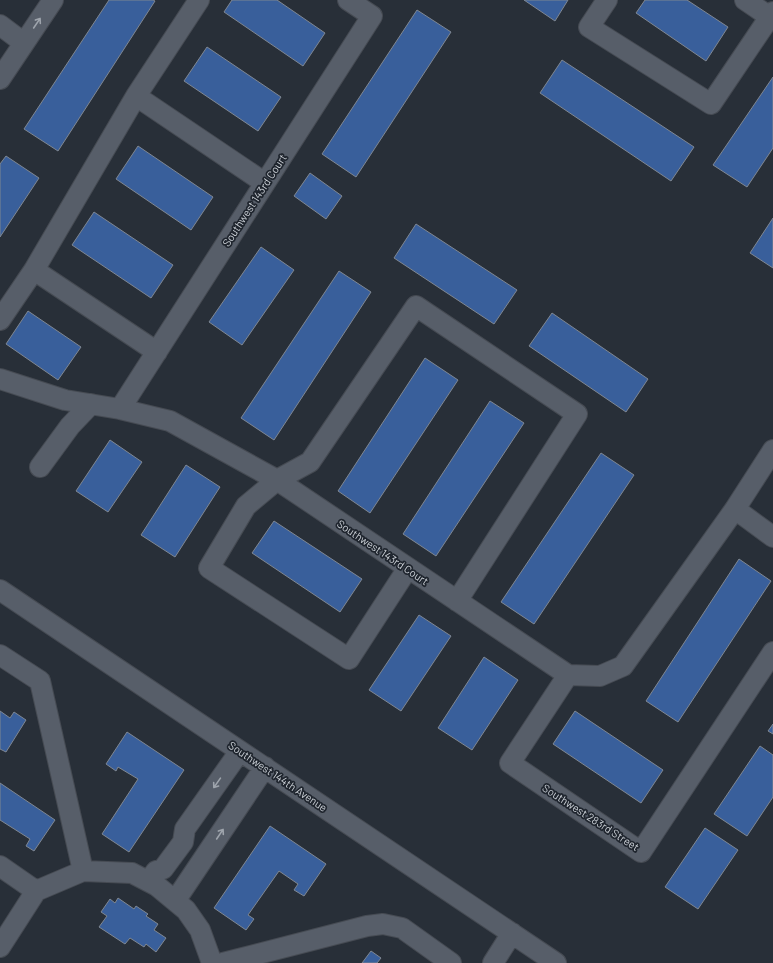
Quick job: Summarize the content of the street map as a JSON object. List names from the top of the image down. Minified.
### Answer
{"streets":{"street":["Southwest 143rd Court","Southwest 144th Avenue","Southwest 283rd Street"]},"crossings":[["Southwest 143rd Court","Southwest 283rd Street"]]}
